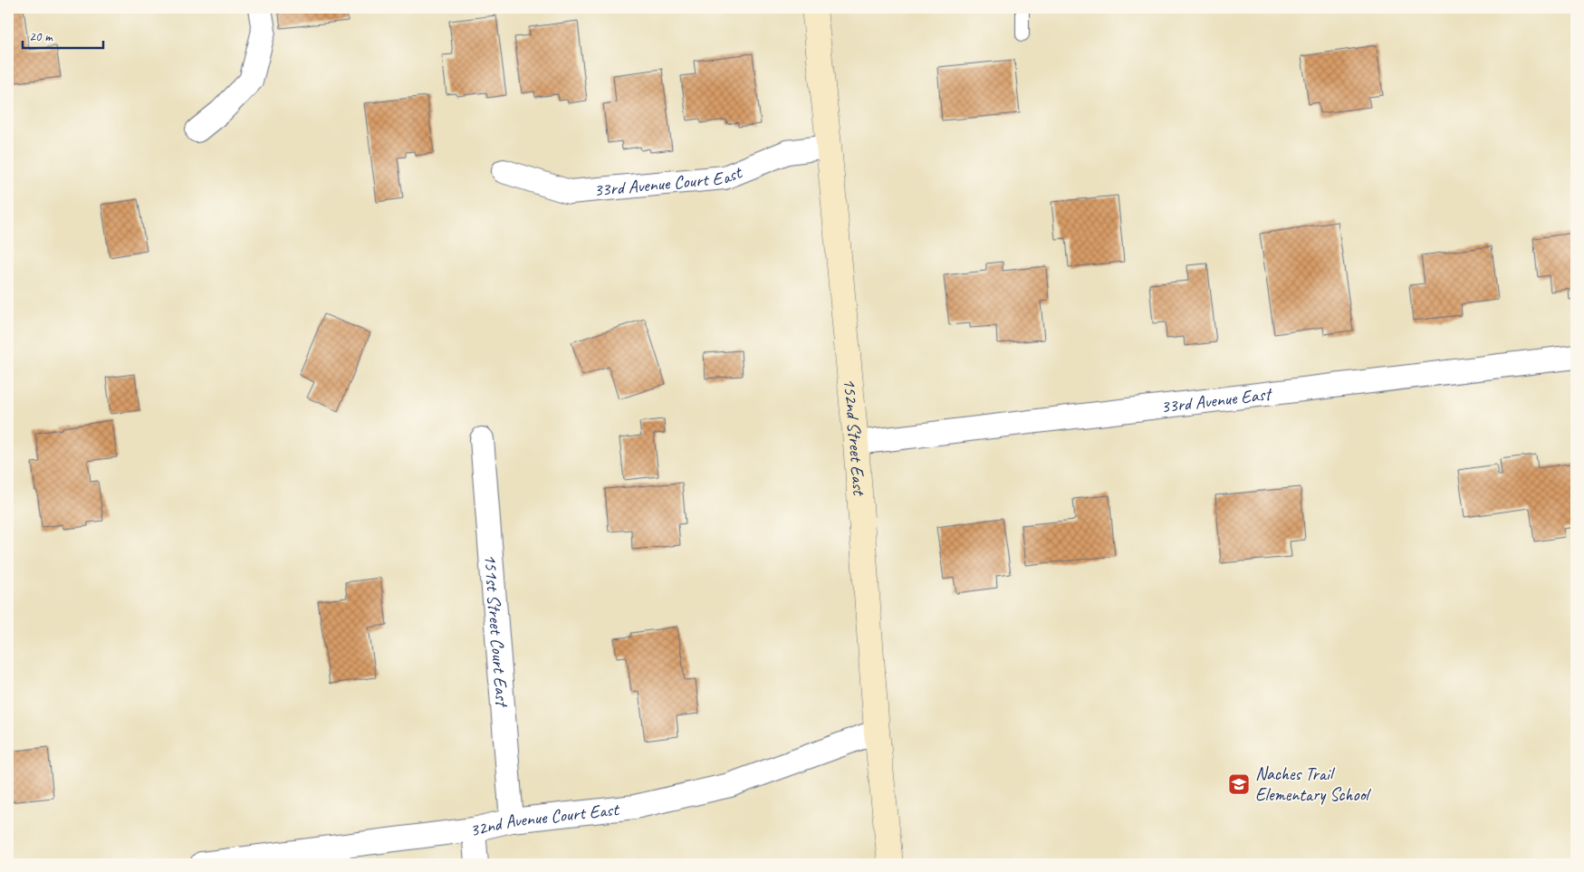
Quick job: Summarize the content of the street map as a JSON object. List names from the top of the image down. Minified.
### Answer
{"streets":{"main road":["152nd Street East"],"street":["33rd Avenue Court East","33rd Avenue East","151st Street Court East","32nd Avenue Court East"]},"crossings":[["33rd Avenue Court East","152nd Street East"],["33rd Avenue East","152nd Street East"],["152nd Street East","32nd Avenue Court East"],["151st Street Court East","32nd Avenue Court East"]],"places":{"school or university":["Naches Trail Elementary School"]},"scale_bar":"20 m"}
